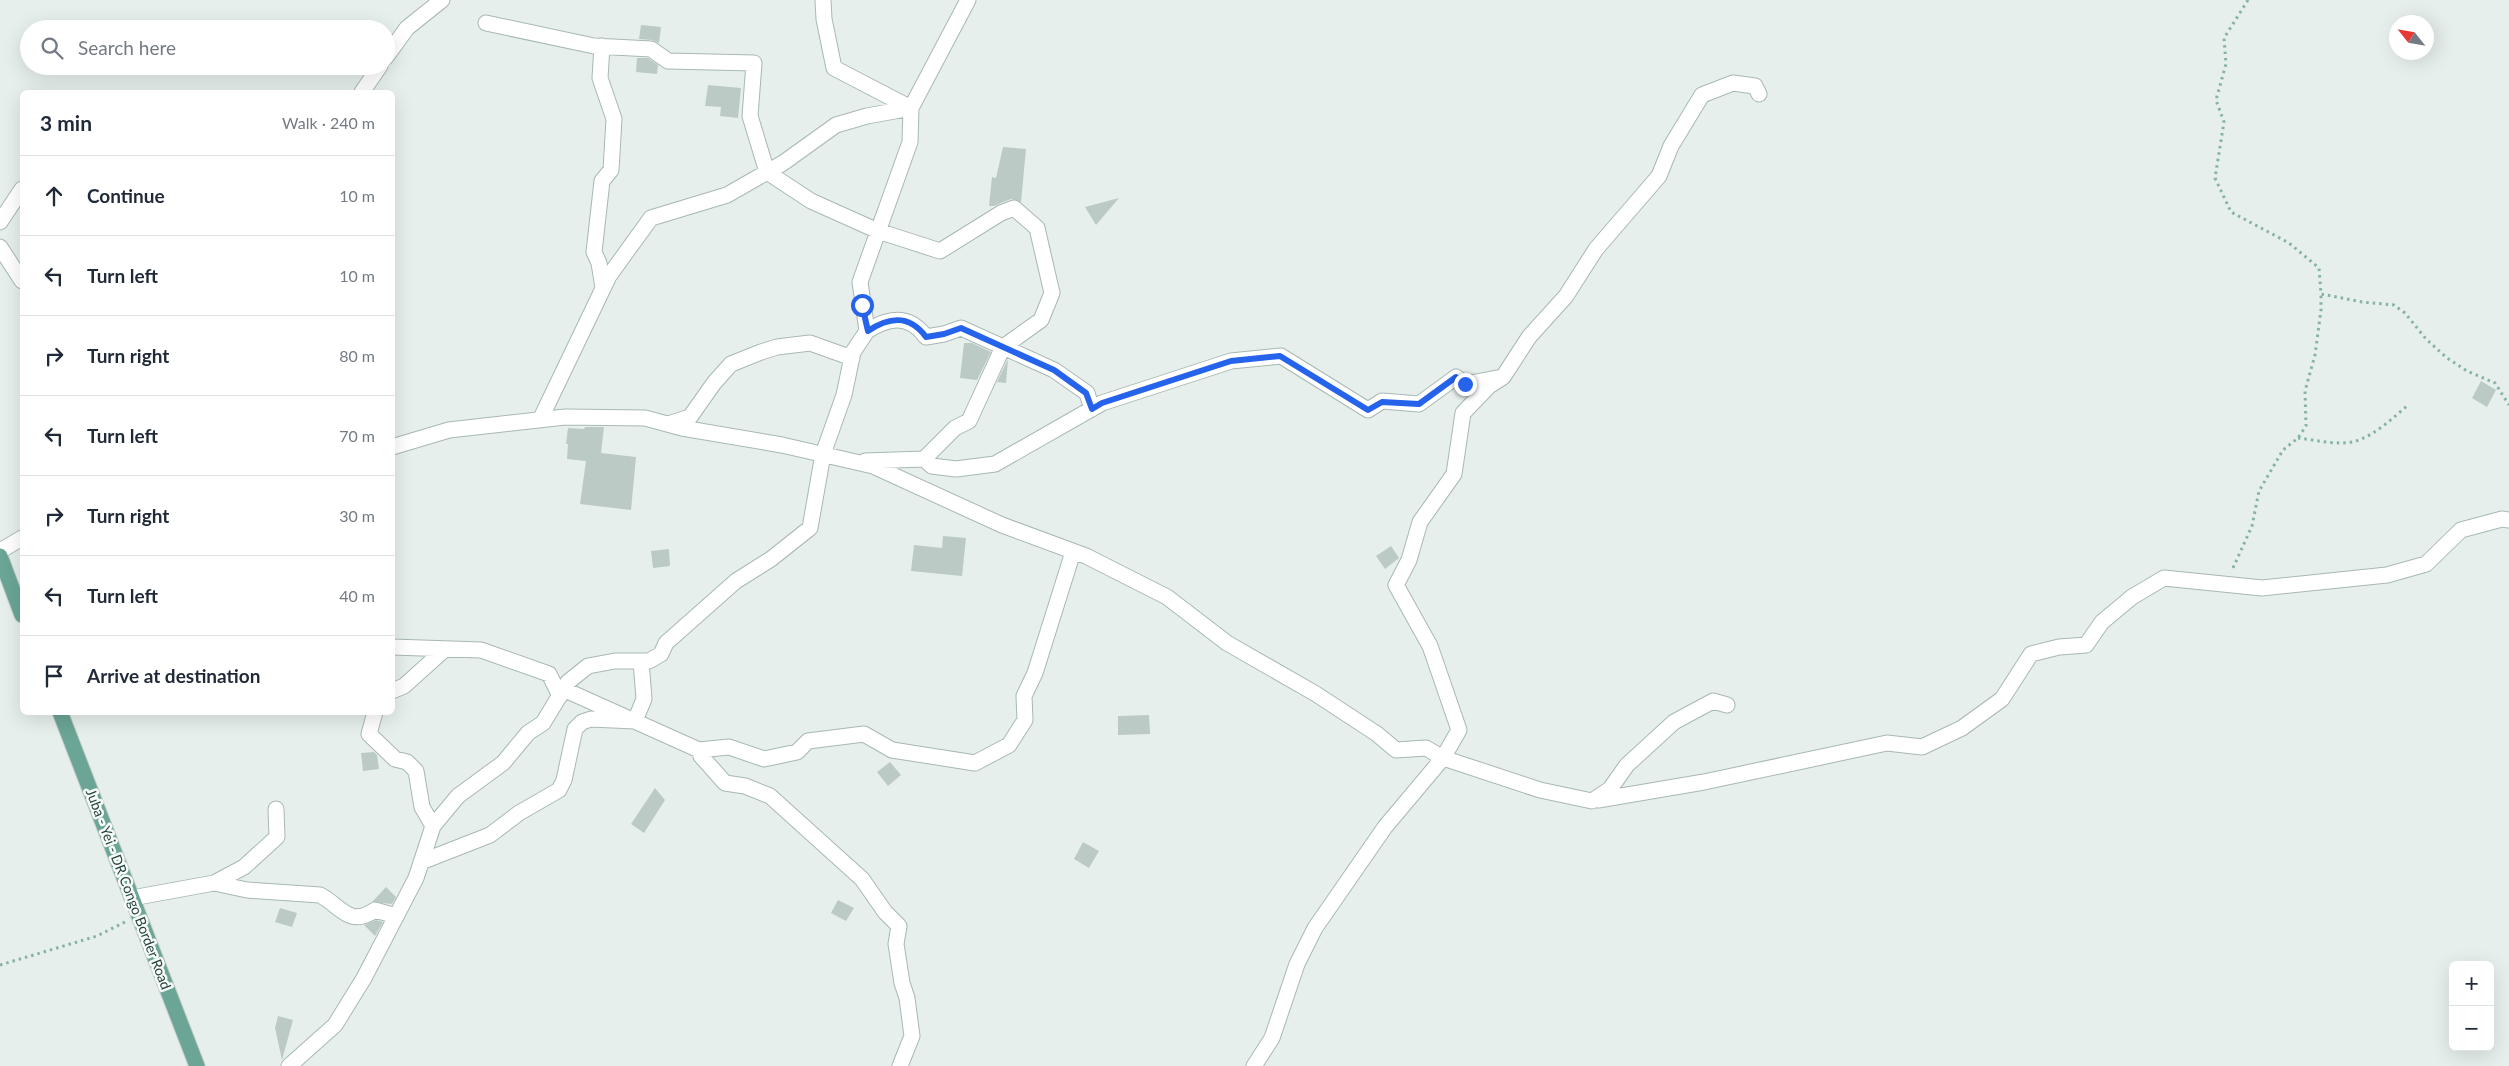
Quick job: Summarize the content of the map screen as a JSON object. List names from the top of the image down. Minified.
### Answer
{"streets":{"main road":["Juba - Yei - DR Congo Border Road"]},"north":"top left","page":{"search":"Search here","heading":["3 min","Walk · 240 m"],"list":[["Continue","10 m"],["Turn left","10 m"],["Turn right","80 m"],["Turn left","70 m"],["Turn right","30 m"],["Turn left","40 m"],"Arrive at destination"],"map_buttons":["+","−"]}}
